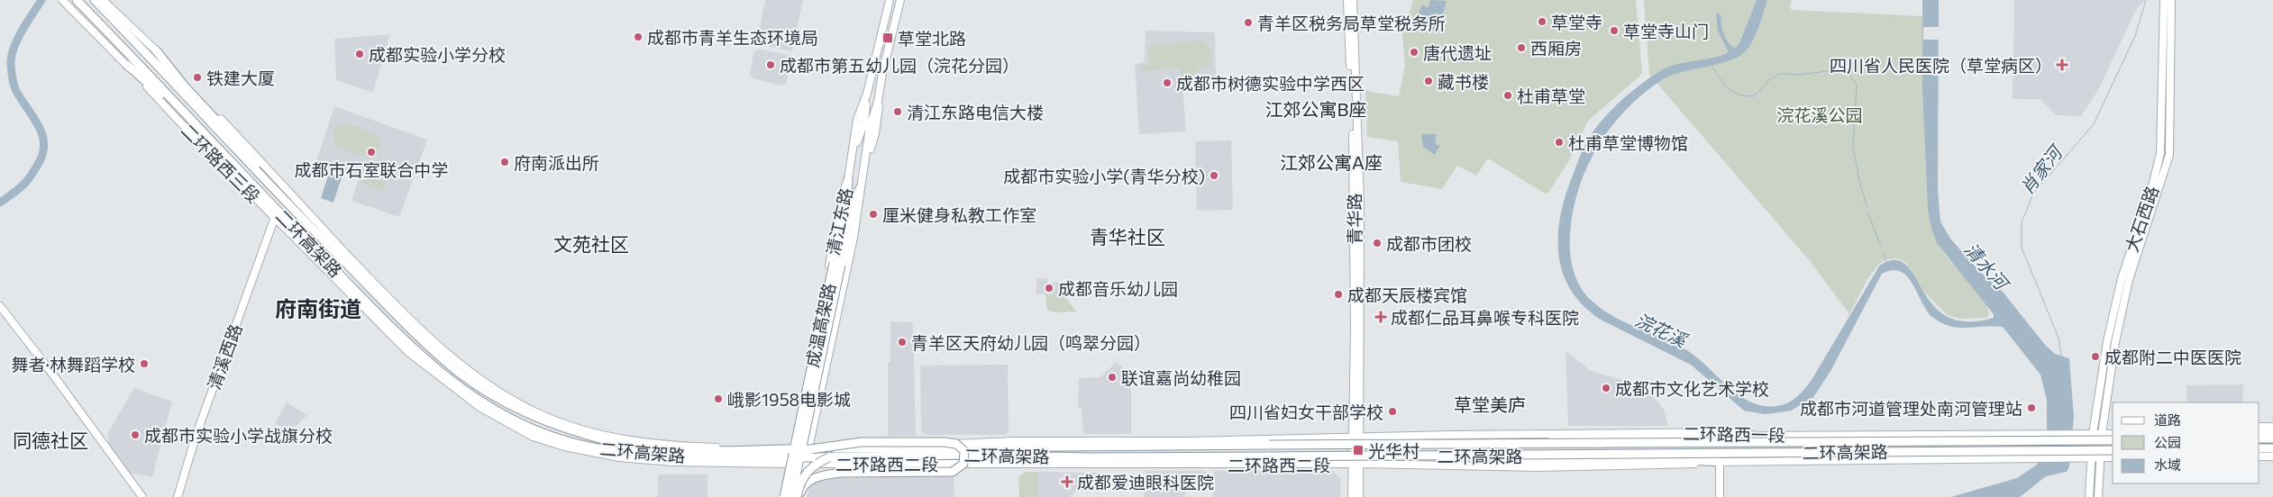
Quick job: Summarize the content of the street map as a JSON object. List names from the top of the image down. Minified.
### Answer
{"streets":{"highway":["二环高架路","成温高架路"],"main road":["二环路西三段","青华路","大石西路","清江东路","清溪西路","二环路西一段","二环路西二段"]},"crossings":[["二环路西三段","清溪西路"],["二环路西三段","二环路西二段"],["青华路","二环路西一段"],["青华路","二环路西二段"],["大石西路","二环路西一段"],["清江东路","二环高架路"],["清江东路","成温高架路"],["清江东路","二环路西二段"],["二环高架路","二环路西二段"],["二环路西一段","二环路西二段"]],"districts":["江郊公寓B座","江郊公寓A座","青华社区","文苑社区","府南街道","草堂美庐","同德社区"],"water":["肖家河","清水河","浣花溪"],"parks":["浣花溪公园"],"places":{"other":["草堂寺","青羊区税务局草堂税务所","草堂寺山门","成都市青羊生态环境局","西厢房","唐代遗址","成都实验小学分校","成都市第五幼儿园（浣花分园）","铁建大厦","藏书楼","成都市树德实验中学西区","杜甫草堂","清江东路电信大楼","杜甫草堂博物馆","成都市石室联合中学","府南派出所","成都市实验小学(青华分校)","厘米健身私教工作室","成都市团校","成都音乐幼儿园","成都天辰楼宾馆","青羊区天府幼儿园（鸣翠分园）","成都附二中医医院","舞者·林舞蹈学校","联谊嘉尚幼稚园","成都市文化艺术学校","峨影1958电影城","成都市河道管理处南河管理站","四川省妇女干部学校","成都市实验小学战旗分校"],"transit":["草堂北路","光华村"],"health":["四川省人民医院（草堂病区）","成都仁品耳鼻喉专科医院","成都爱迪眼科医院"]},"legend":["道路","公园","水域"]}
